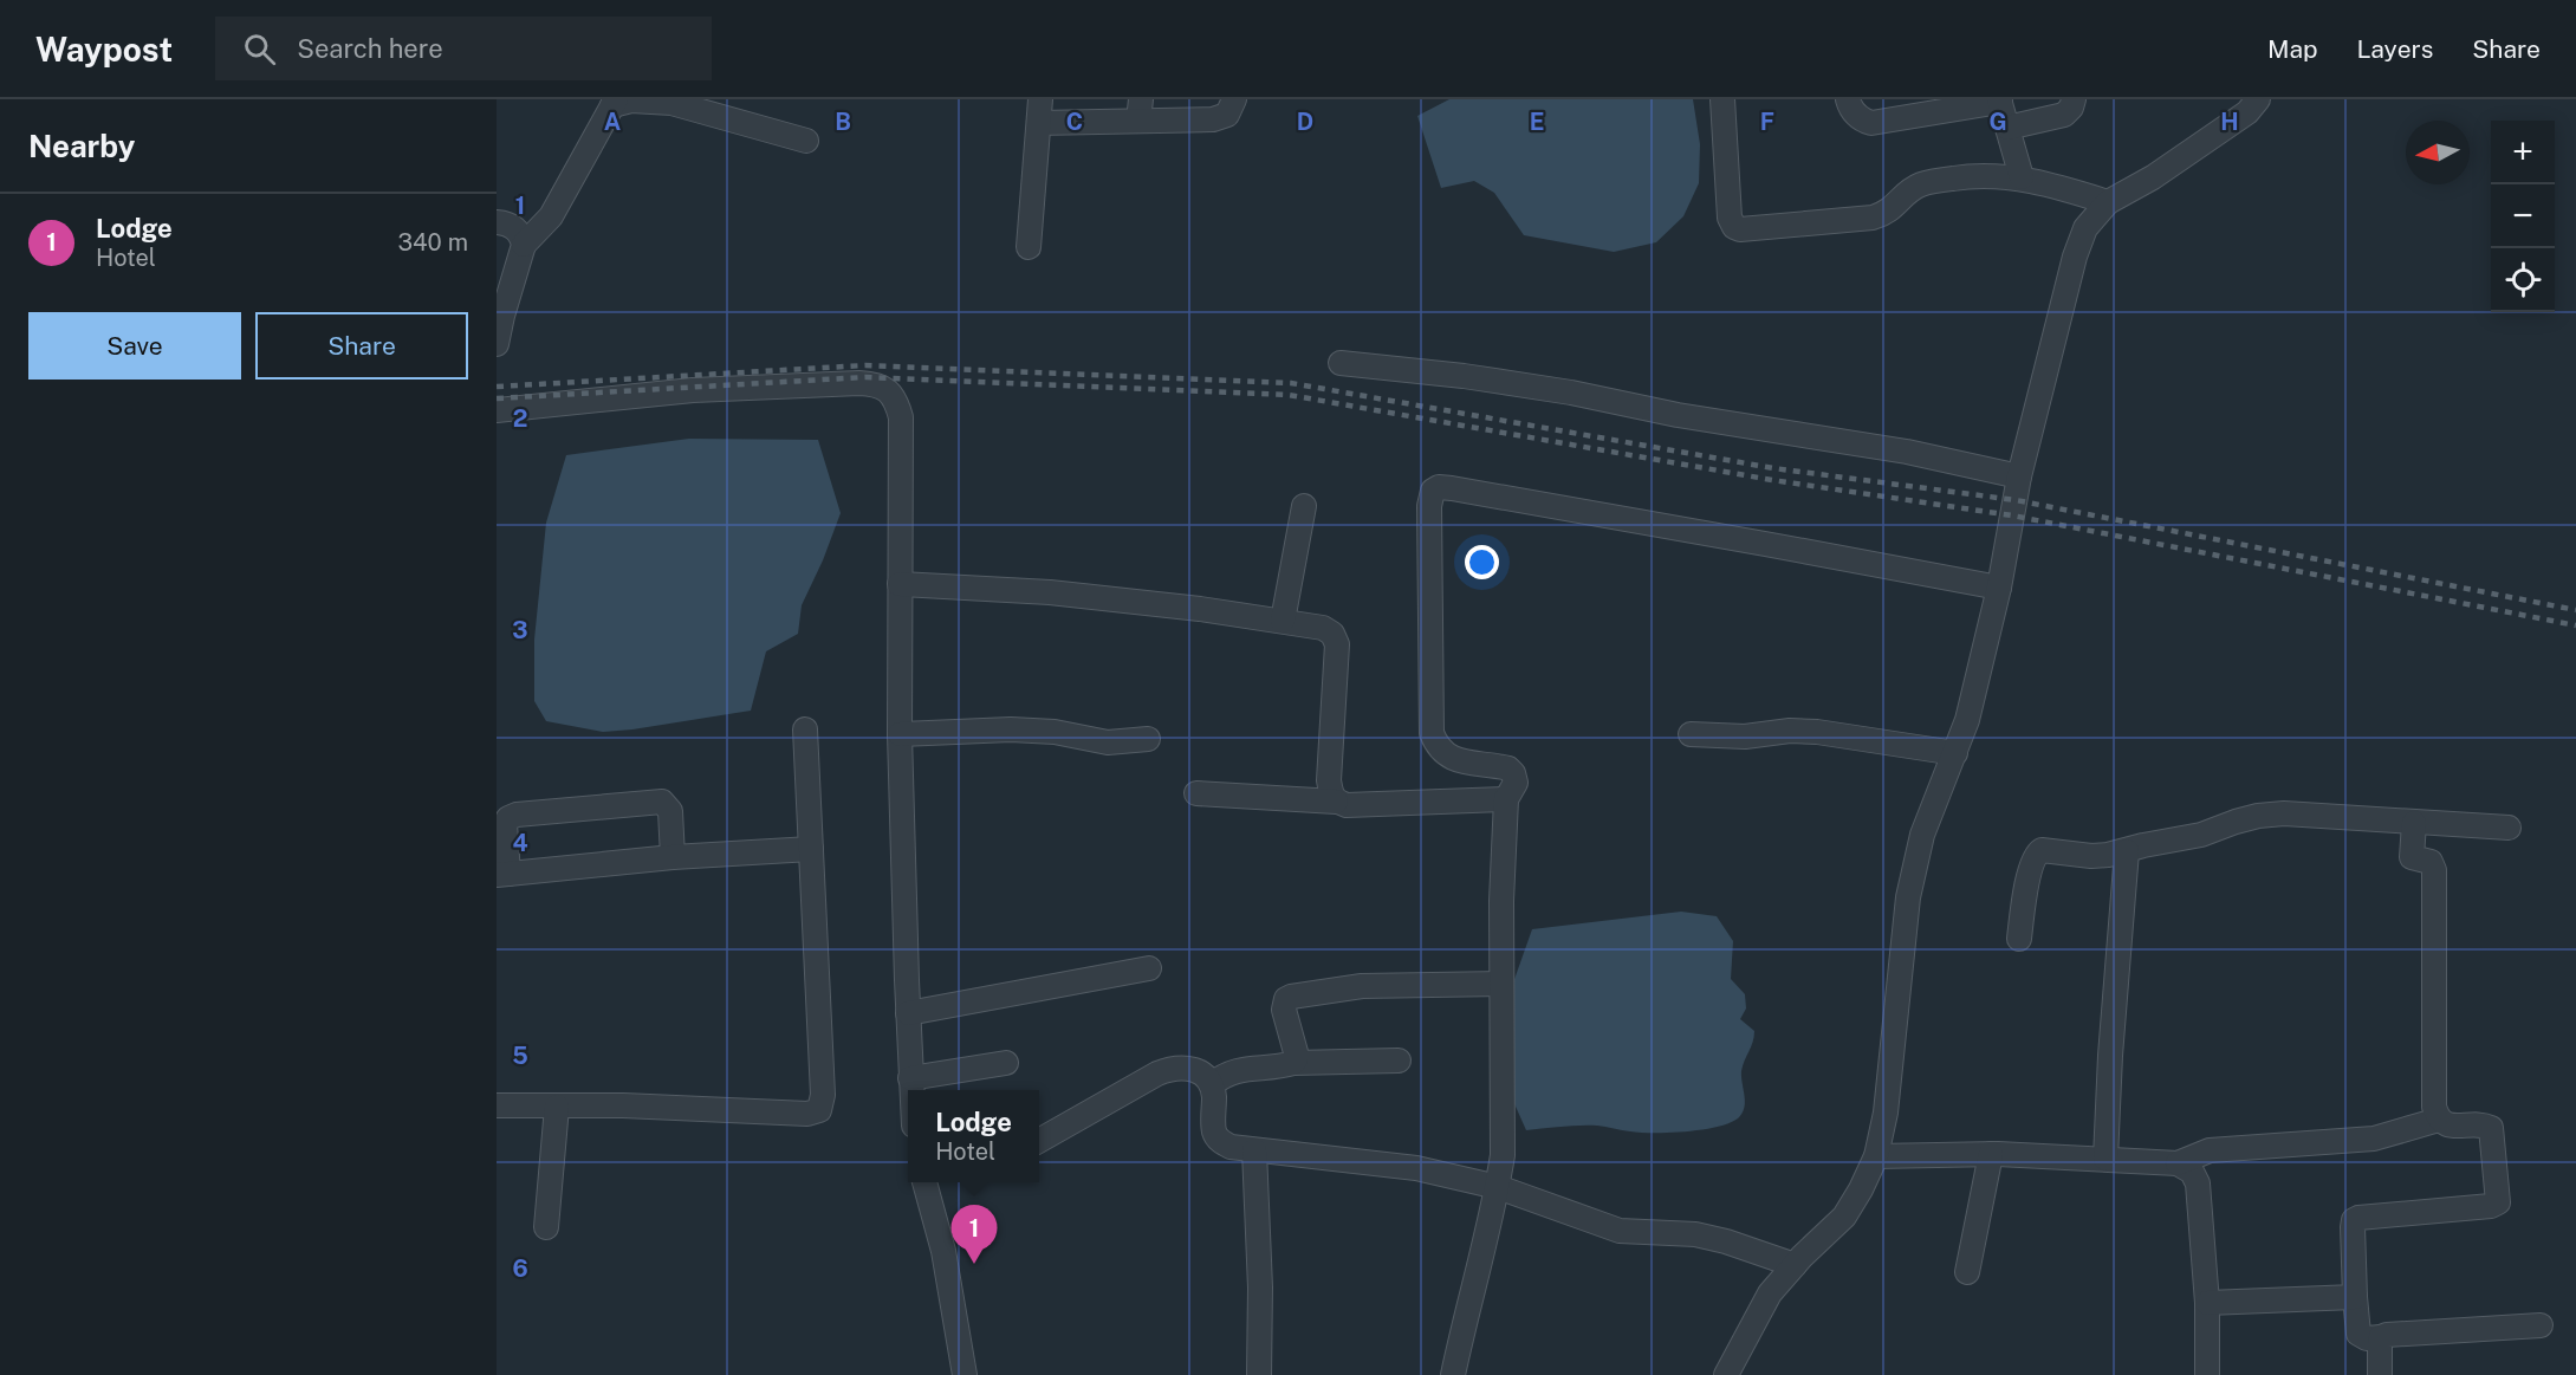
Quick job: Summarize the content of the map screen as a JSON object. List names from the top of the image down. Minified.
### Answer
{"north":"left","page":{"header":"Waypost","search":"Search here","nav":["Map","Layers","Share"],"heading":"Nearby","map_buttons":["+","−"],"list":[{"mark":"1","name":"Lodge","note":"Hotel","value":"340 m"}],"buttons":["Save","Share"],"popup":["Lodge","Hotel"],"pins":"1"},"grid":{"columns":["A","B","C","D","E","F","G","H"],"rows":["1","2","3","4","5","6"]}}
